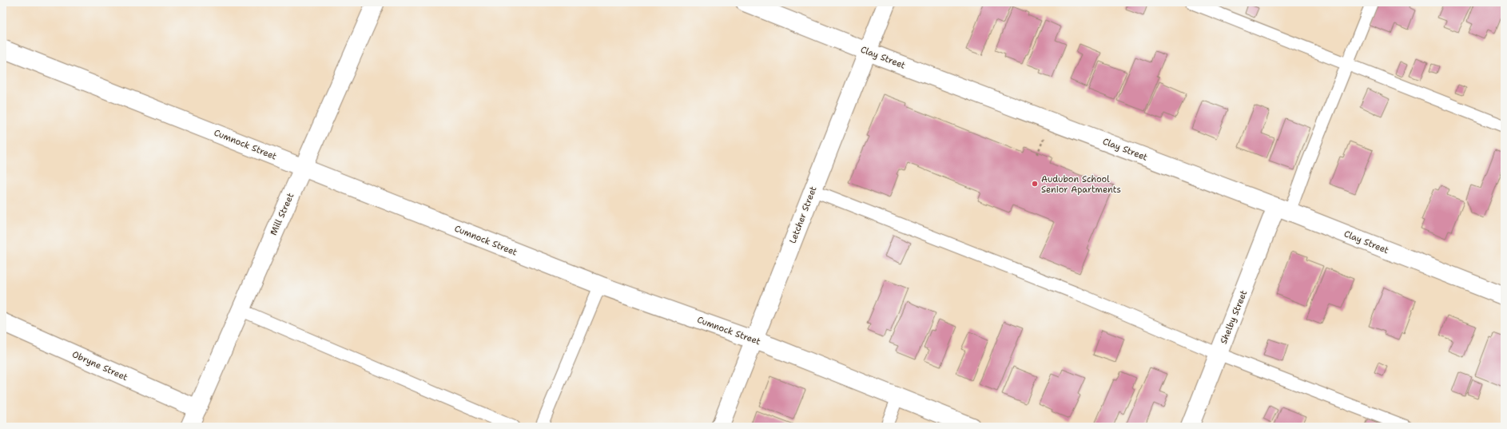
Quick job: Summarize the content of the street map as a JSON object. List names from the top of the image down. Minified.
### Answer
{"streets":{"street":["Clay Street","Cumnock Street","Mill Street","Letcher Street","Shelby Street","Obryne Street"]},"crossings":[["Clay Street","Letcher Street"],["Clay Street","Shelby Street"],["Cumnock Street","Mill Street"],["Cumnock Street","Letcher Street"],["Mill Street","Obryne Street"]],"places":["Audubon School Senior Apartments"]}
